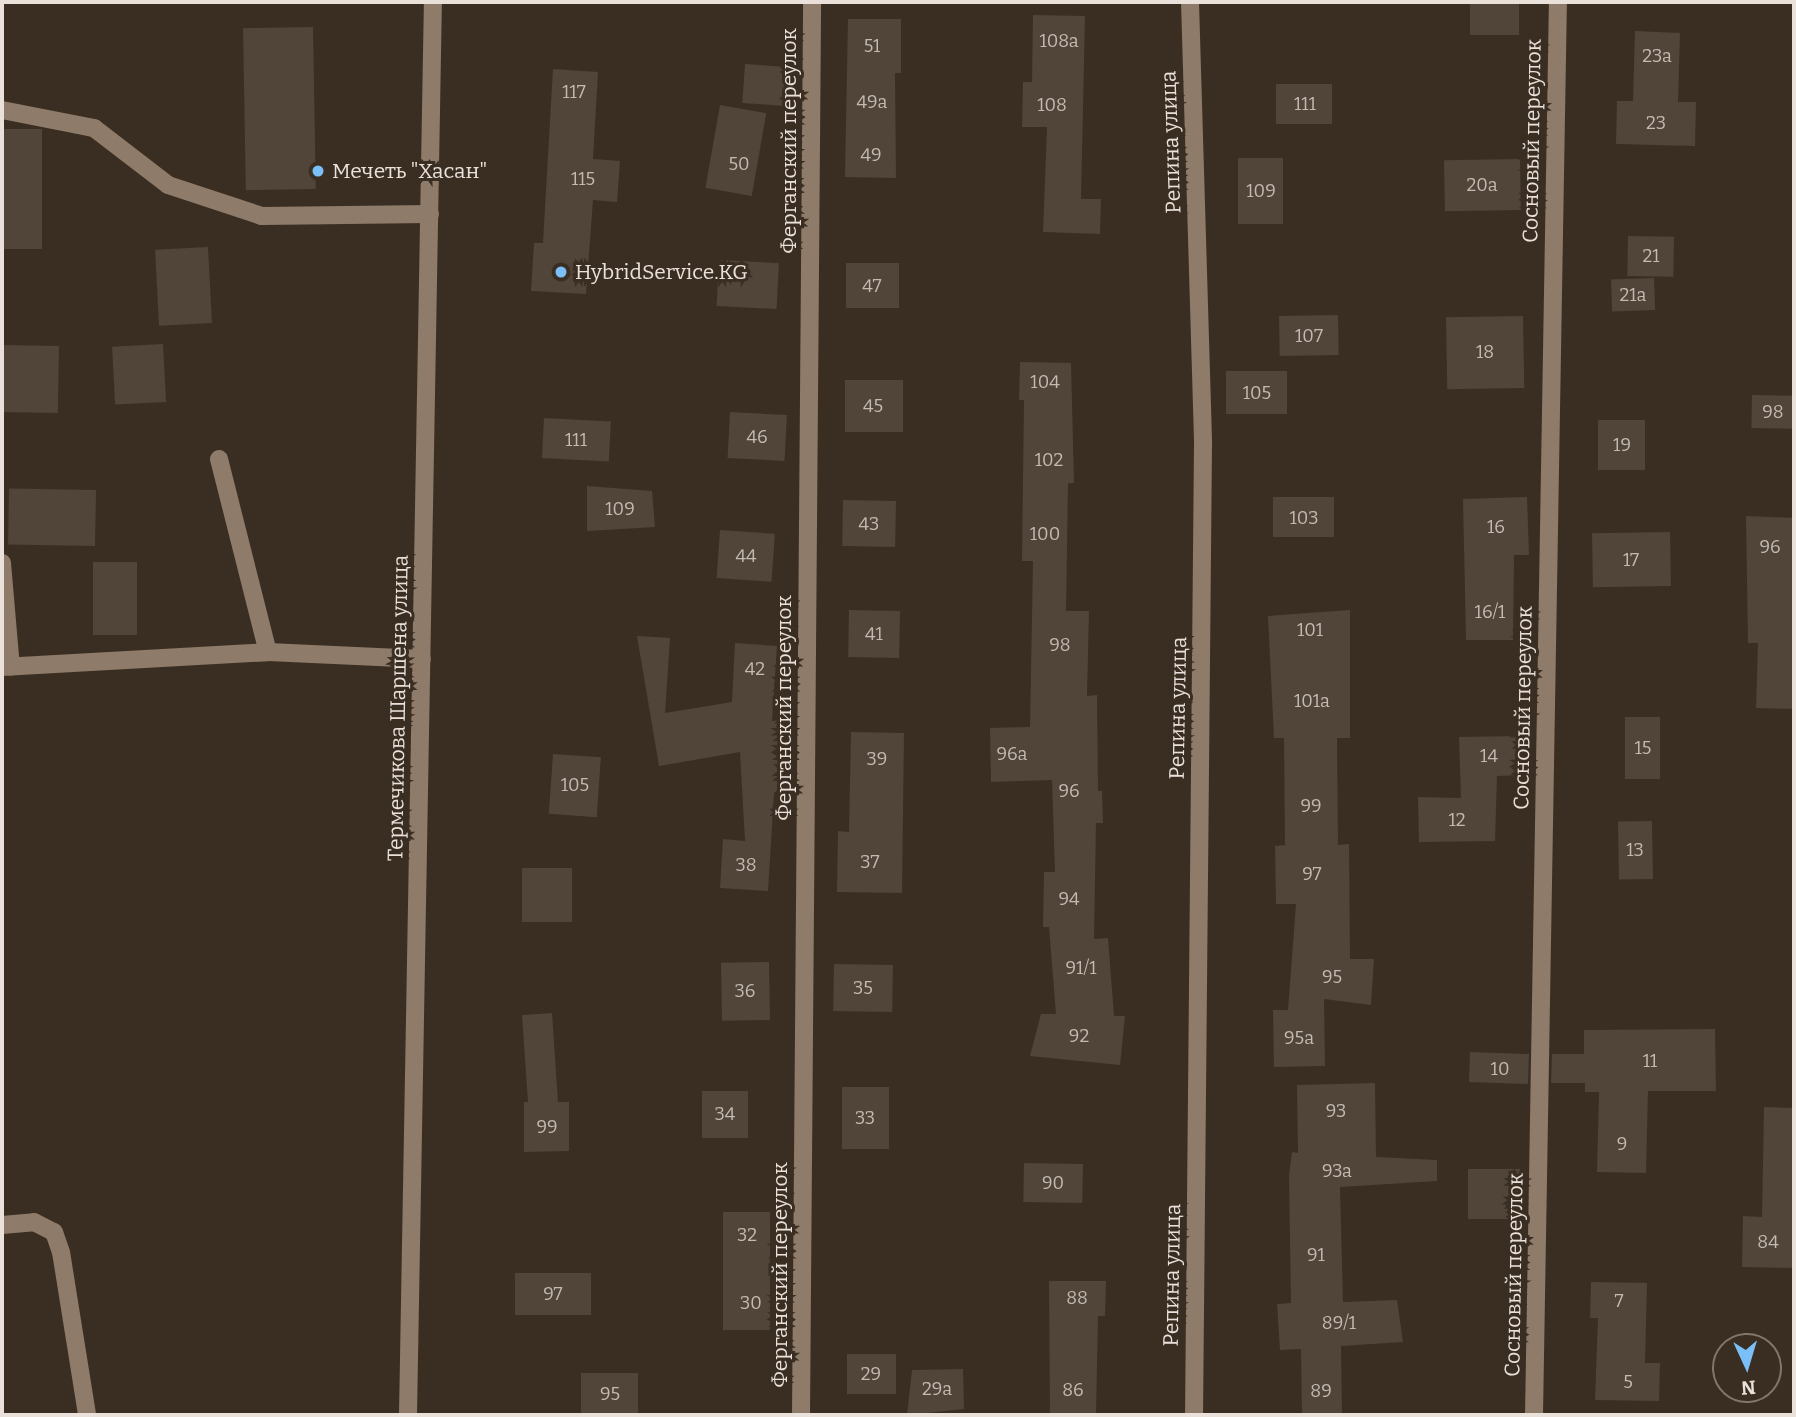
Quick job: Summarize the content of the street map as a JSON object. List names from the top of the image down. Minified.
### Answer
{"streets":{"street":["Ферганский переулок","Сосновый переулок","Репина улица","Термечикова Шаршена улица"]},"places":["Мечеть \"Хасан\"","HybridService.KG"],"house_numbers":["108а","51","23а","117","49а","111","108","23","49","50","115","20а","109","21","47","21а","107","18","104","105","45","98","46","111","19","102","109","103","43","16","100","96","44","17","16/1","101","41","98","42","101а","15","96а","14","39","105","96","99","12","13","37","38","97","94","91/1","95","35","36","92","95а","11","10","93","34","33","99","9","93а","90","32","84","91","97","88","7","30","89/1","29","5","29а","86","89","95"],"north":"bottom"}
